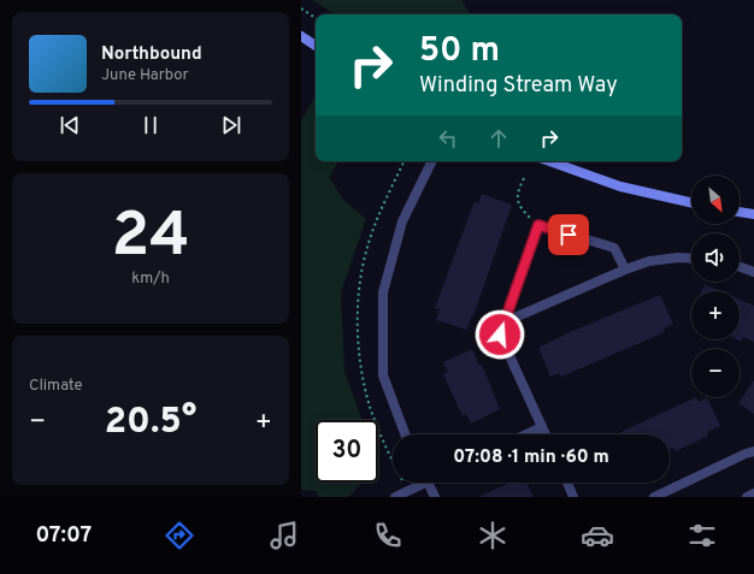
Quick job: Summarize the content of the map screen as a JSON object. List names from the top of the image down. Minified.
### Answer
{"north":"bottom right","page":{"turn":["50 m","Winding Stream Way"],"song":["Northbound","June Harbor"],"tile":[["24","km/h"],"Climate"],"map_buttons":["+","−"],"heat":["−","20.5°","+"],"limit":"30","trip":"07:08 · 1 min · 60 m","tabs":"07:07"}}
